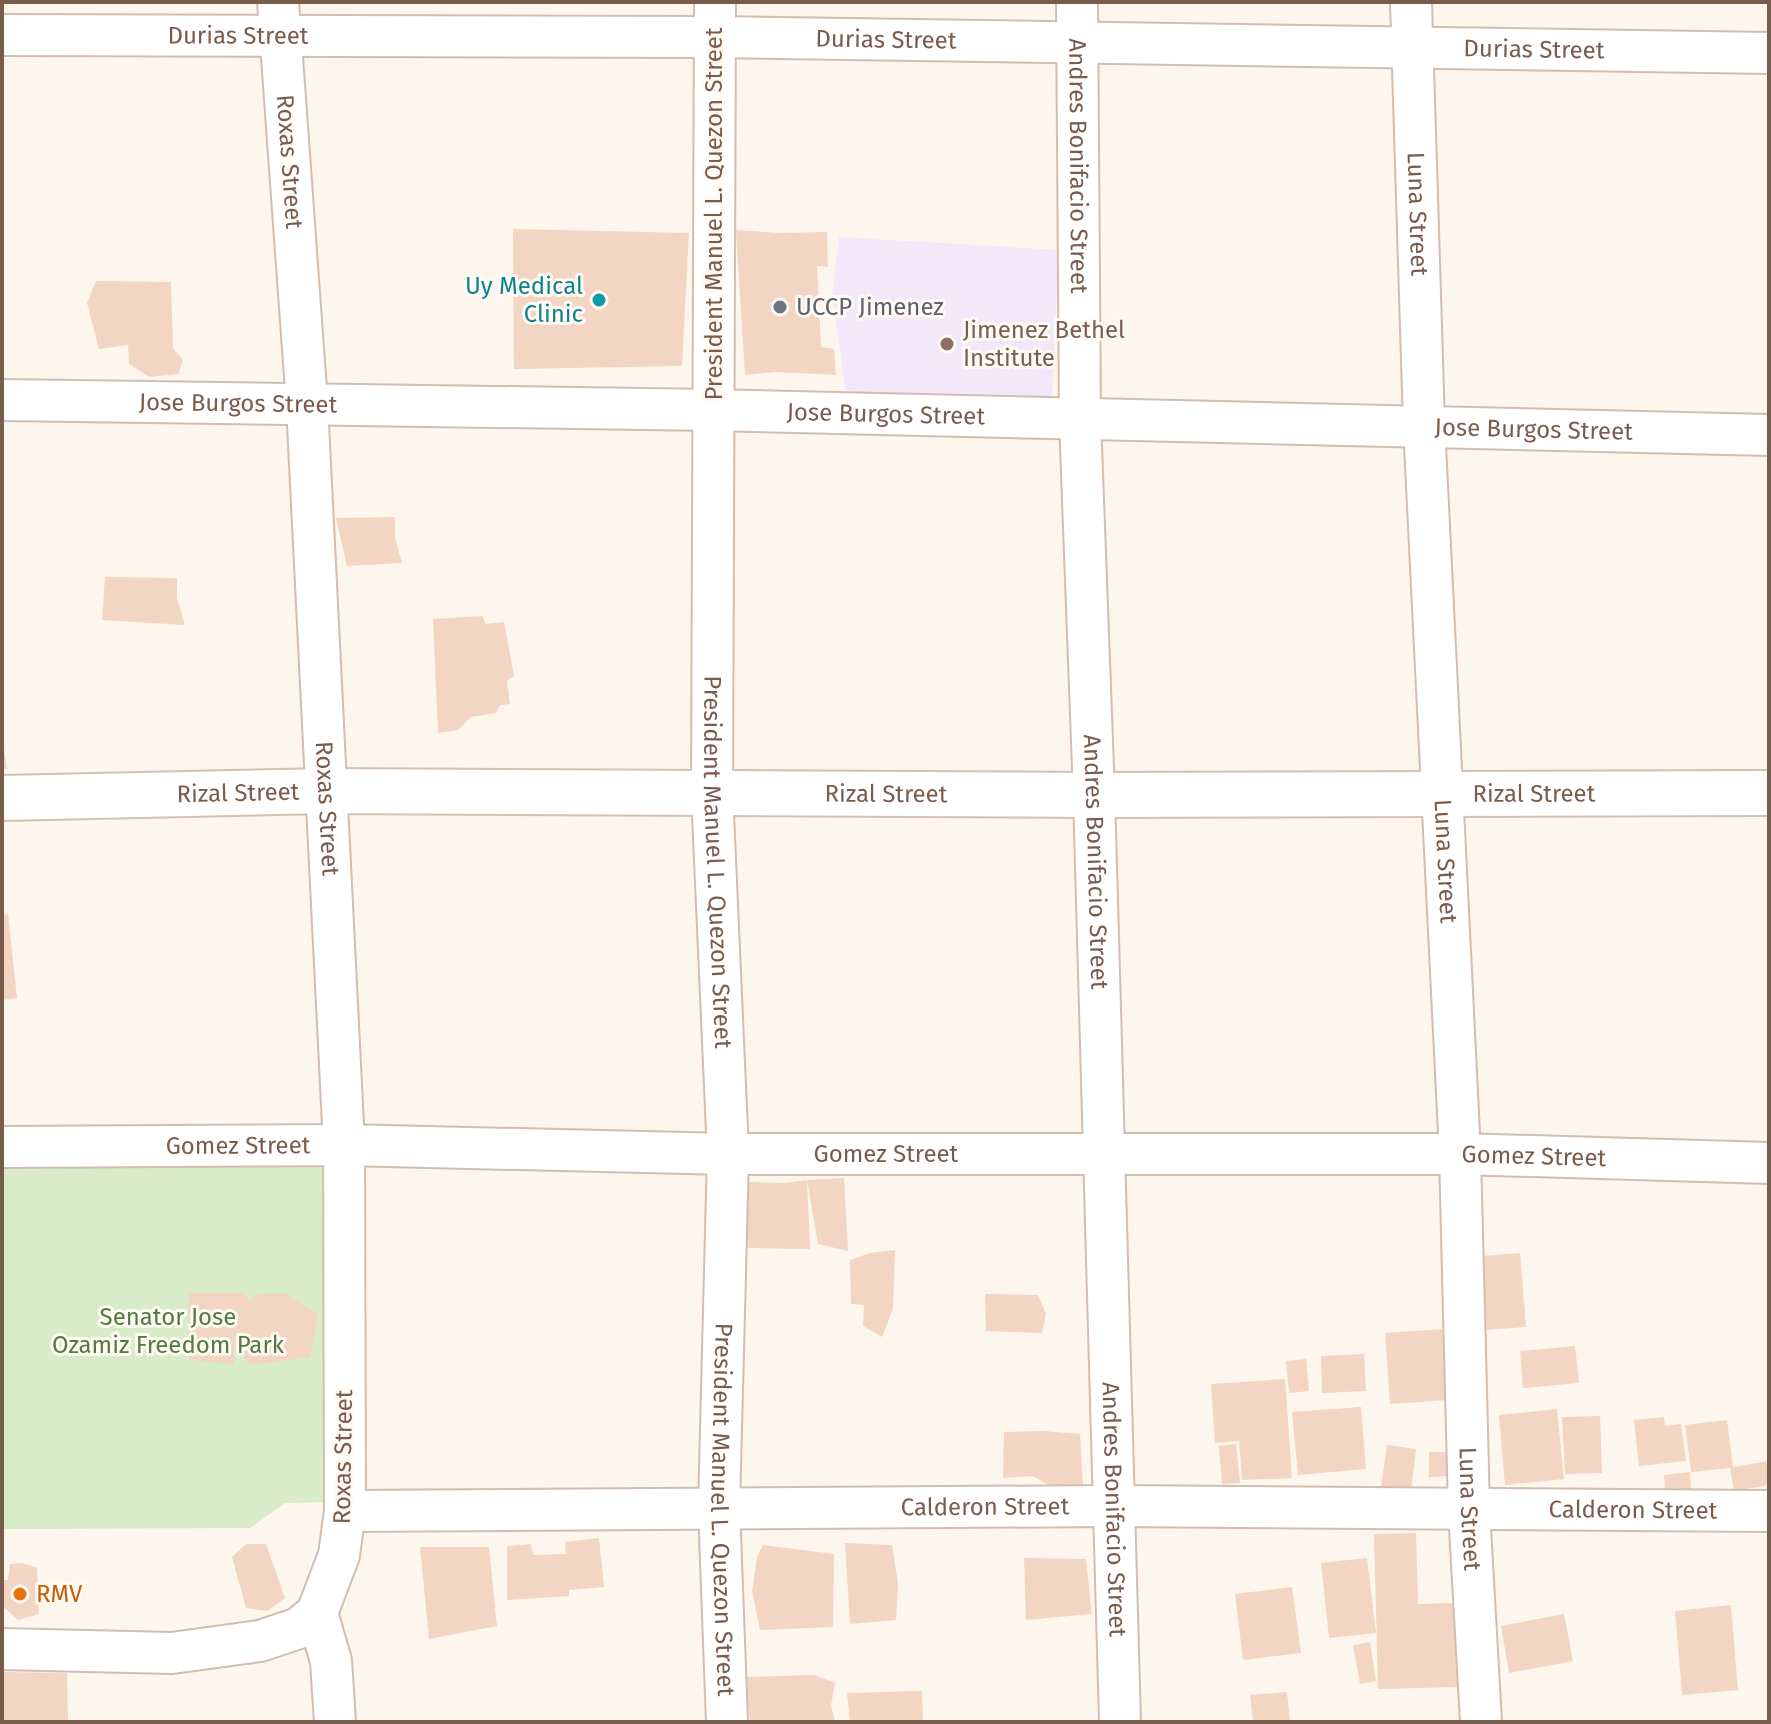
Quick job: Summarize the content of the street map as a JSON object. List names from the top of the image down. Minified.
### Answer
{"streets":{"main road":["Rizal Street"],"street":["Durias Street","Roxas Street","Andres Bonifacio Street","President Manuel L. Quezon Street","Luna Street","Jose Burgos Street","Gomez Street","Calderon Street"]},"crossings":[["Durias Street","Roxas Street"],["Durias Street","Andres Bonifacio Street"],["Durias Street","President Manuel L. Quezon Street"],["Durias Street","Luna Street"],["Roxas Street","Jose Burgos Street"],["Roxas Street","Rizal Street"],["Roxas Street","Gomez Street"],["Roxas Street","Calderon Street"],["Andres Bonifacio Street","Jose Burgos Street"],["Andres Bonifacio Street","Rizal Street"],["Andres Bonifacio Street","Gomez Street"],["Andres Bonifacio Street","Calderon Street"],["President Manuel L. Quezon Street","Jose Burgos Street"],["President Manuel L. Quezon Street","Rizal Street"],["President Manuel L. Quezon Street","Gomez Street"],["President Manuel L. Quezon Street","Calderon Street"],["Luna Street","Jose Burgos Street"],["Luna Street","Rizal Street"],["Luna Street","Gomez Street"],["Luna Street","Calderon Street"]],"parks":["Senator Jose Ozamiz Freedom Park"],"places":["Uy Medical Clinic","UCCP Jimenez","Jimenez Bethel Institute","RMV"]}
